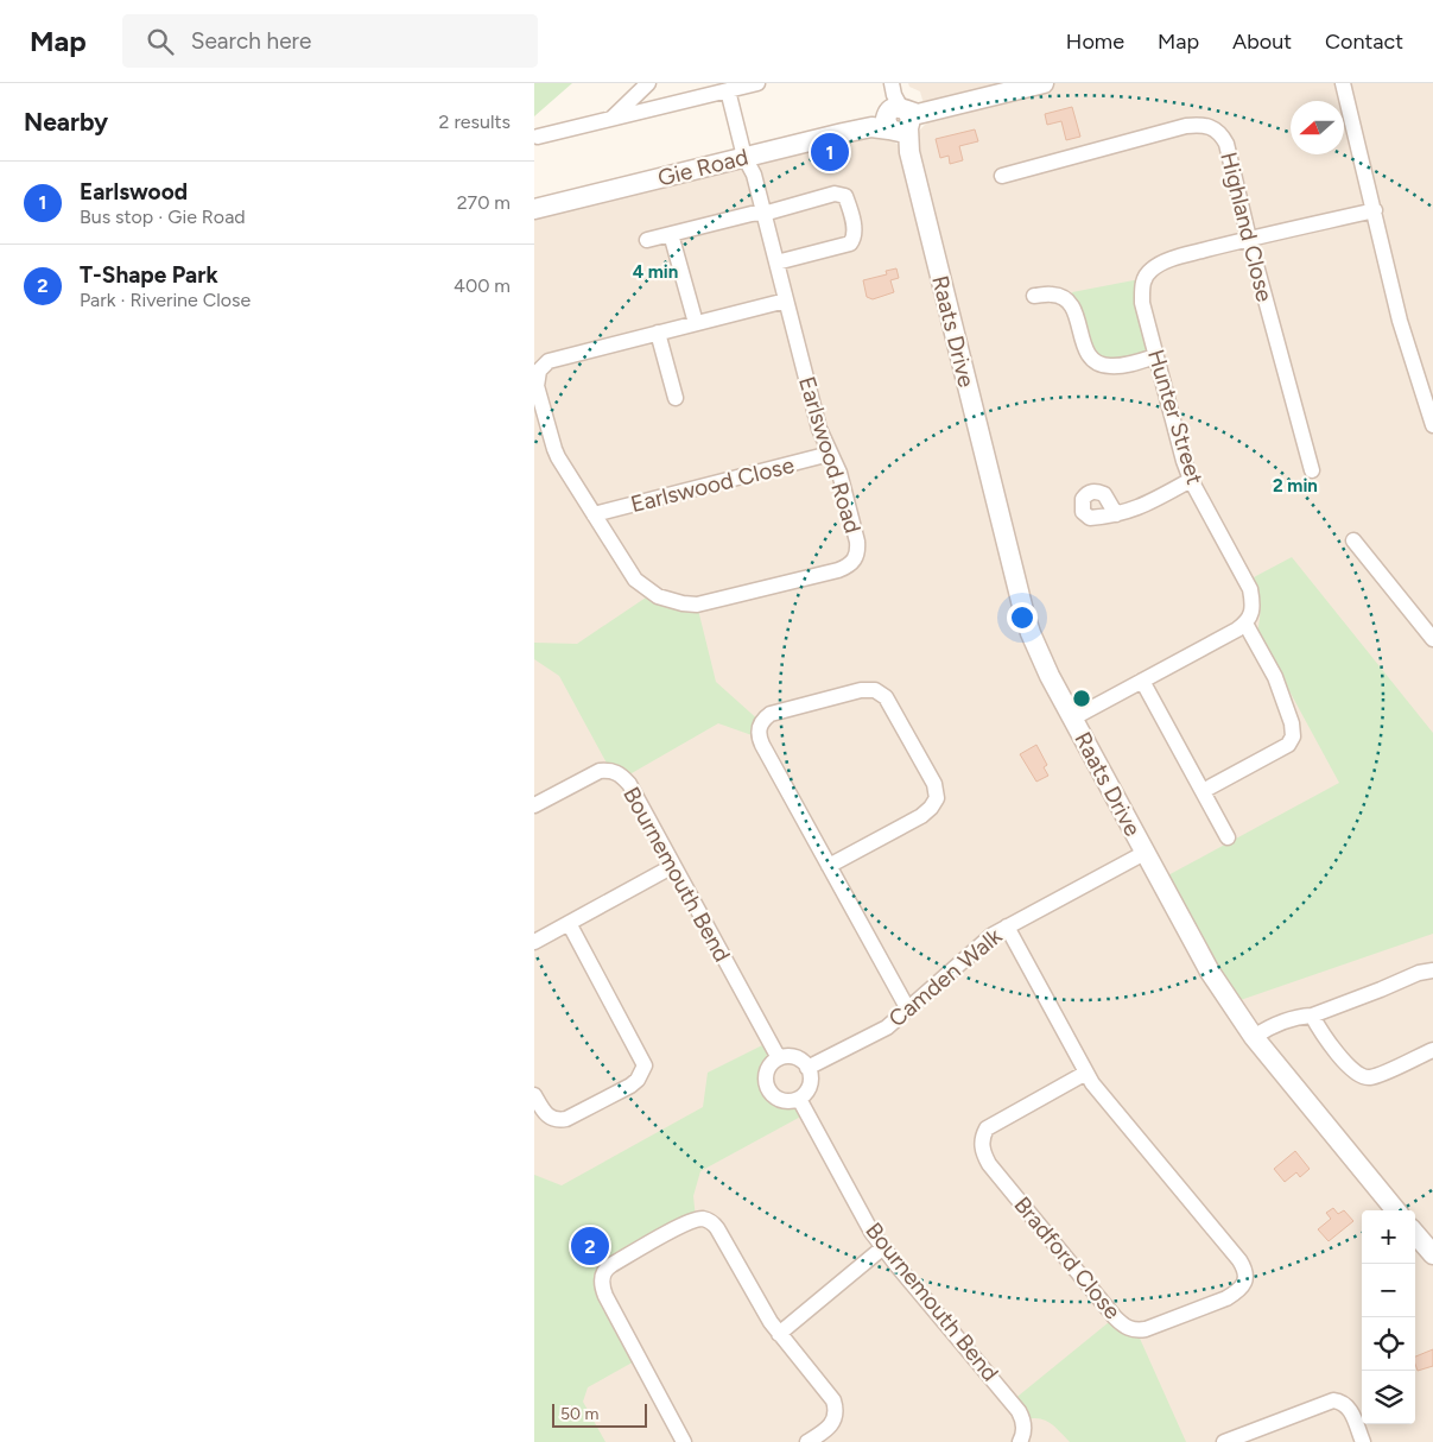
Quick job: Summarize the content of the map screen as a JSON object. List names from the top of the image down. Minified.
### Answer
{"streets":{"street":["Gie Road","Highland Close","Raats Drive","Hunter Street","Earlswood Road","Earlswood Close","Bournemouth Bend","Camden Walk","Bradford Close"]},"crossings":[["Gie Road","Raats Drive"],["Gie Road","Earlswood Road"],["Highland Close","Hunter Street"],["Raats Drive","Camden Walk"],["Earlswood Road","Earlswood Close"],["Bournemouth Bend","Camden Walk"],["Camden Walk","Bradford Close"]],"scale_bar":"50 m","north":"left","page":{"header":"Map","search":"Search here","nav":["Home","Map","About","Contact"],"heading":["Nearby","2 results"],"pins":["1","2"],"list":[{"mark":"1","name":"Earlswood","note":"Bus stop · Gie Road","value":"270 m"},{"mark":"2","name":"T-Shape Park","note":"Park · Riverine Close","value":"400 m"}],"map_buttons":["+","−"],"scale":"50 m"},"rings":["4 min","2 min"]}
